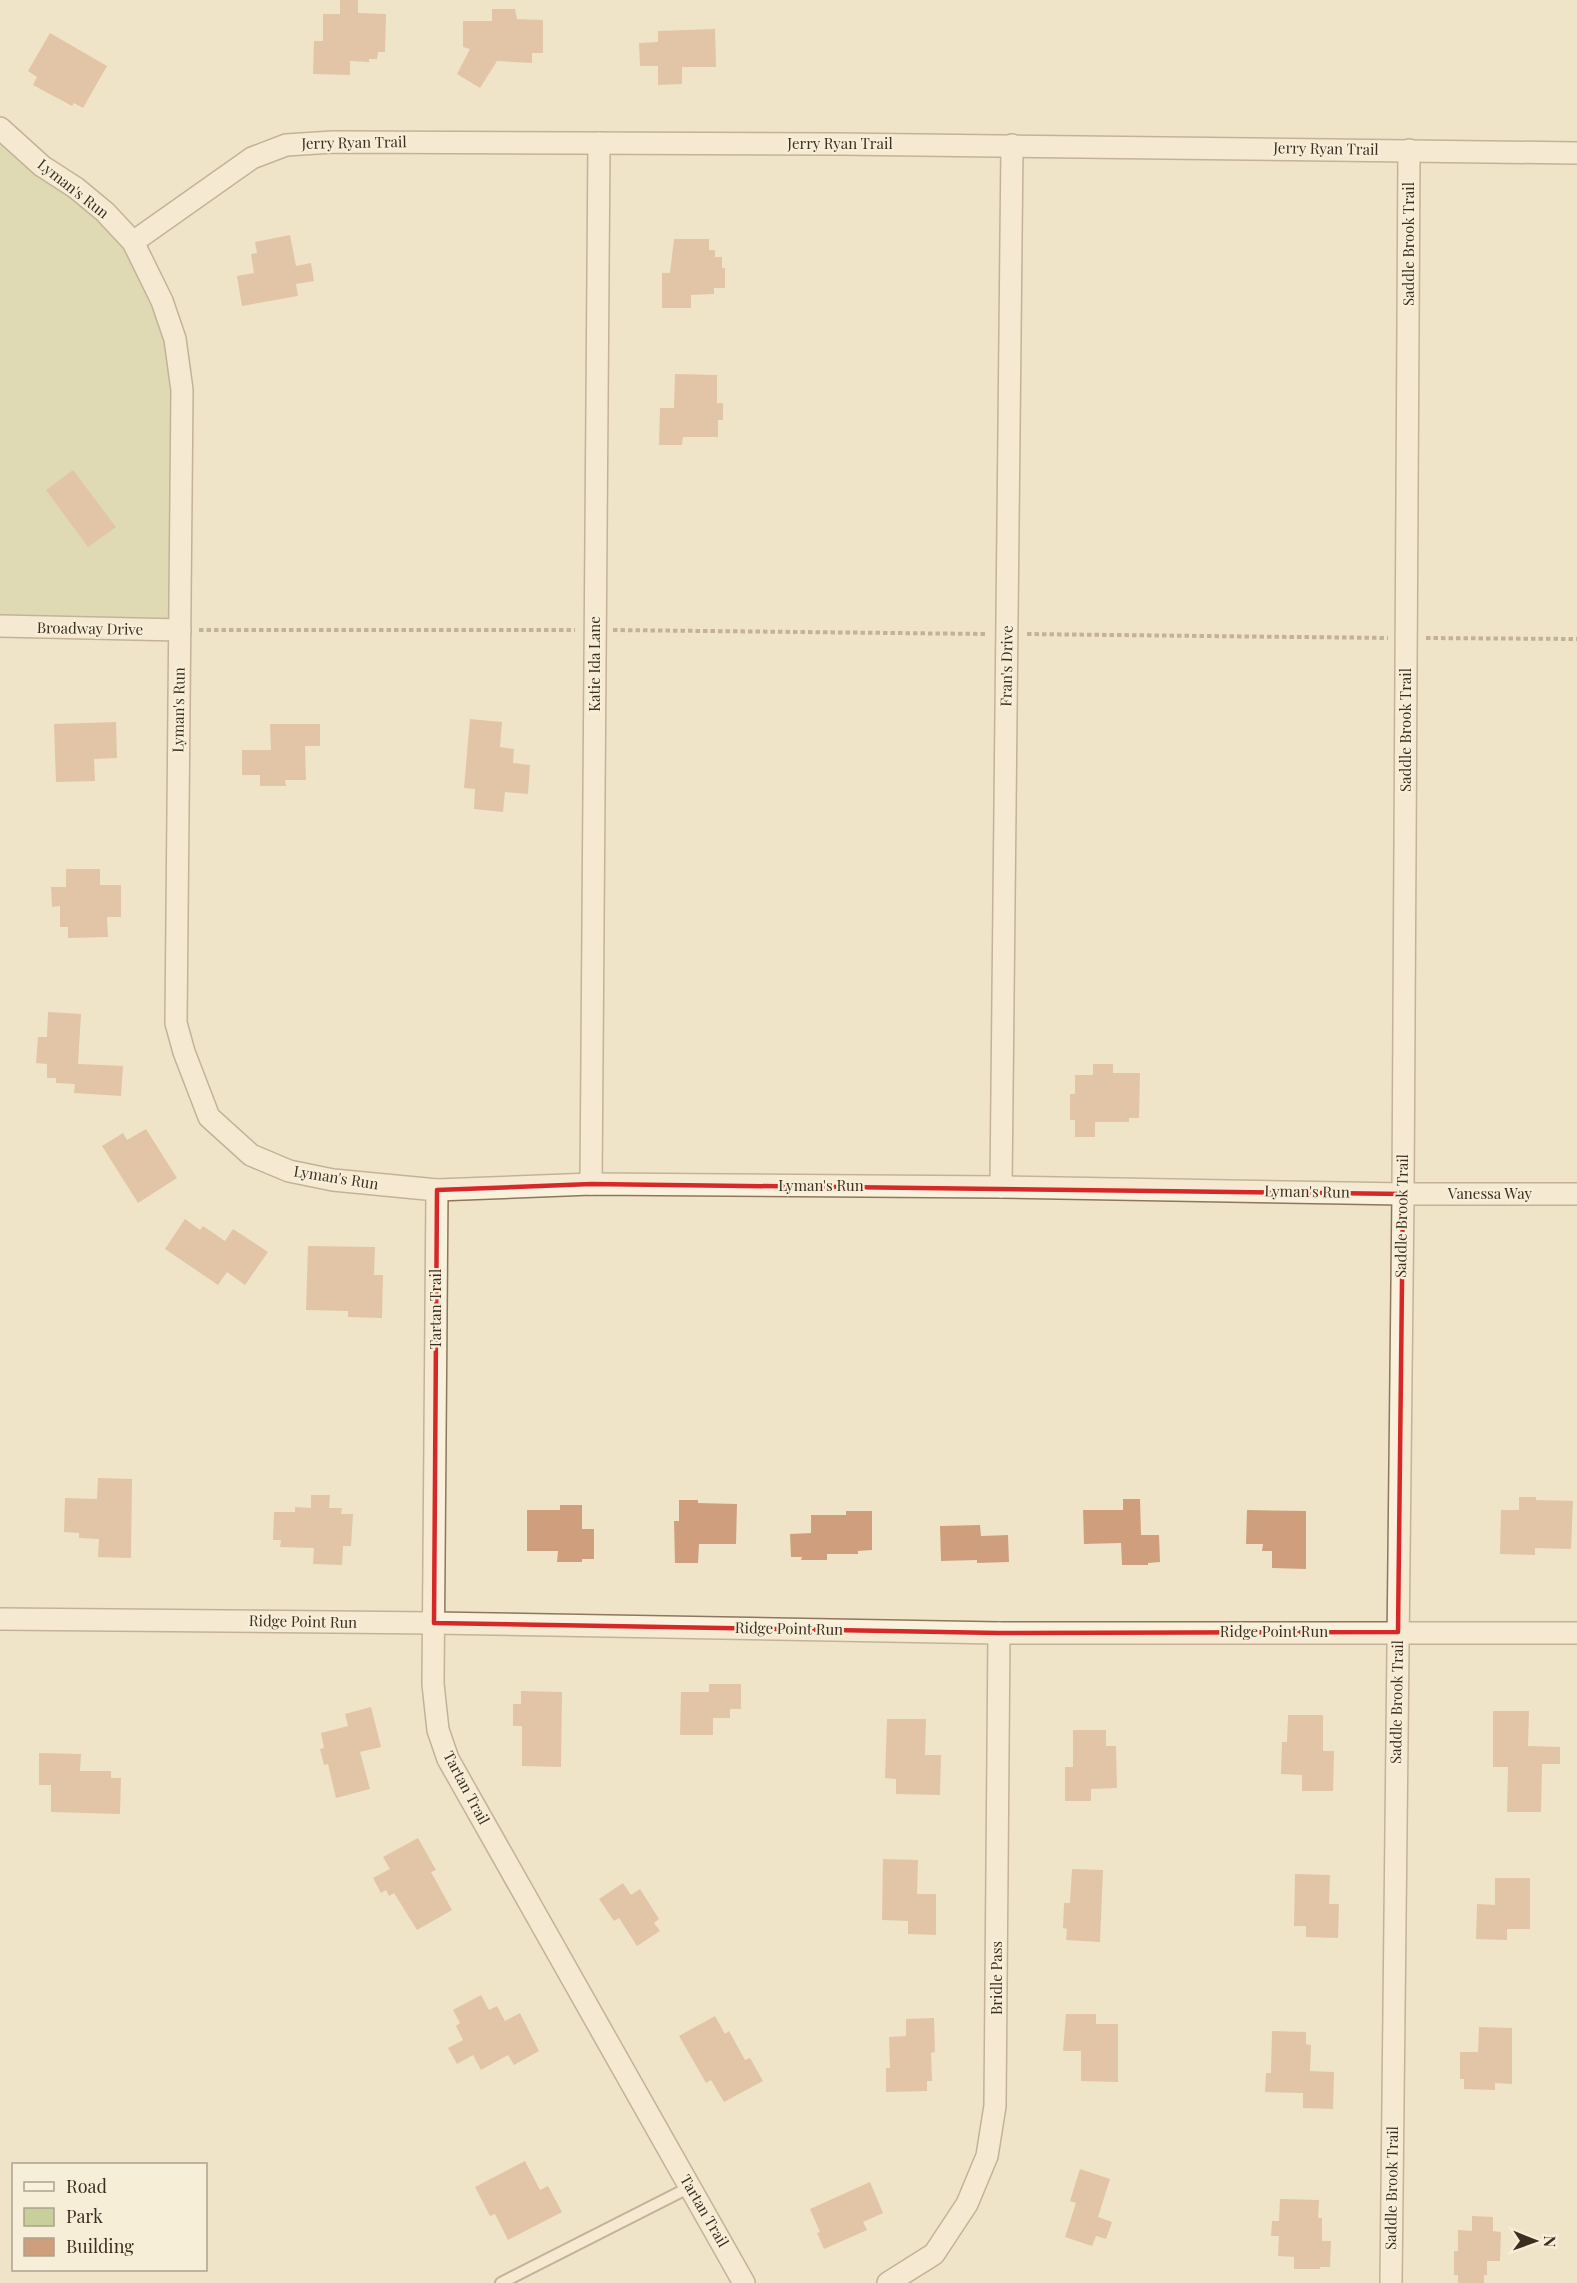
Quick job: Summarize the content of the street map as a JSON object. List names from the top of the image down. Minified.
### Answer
{"streets":{"street":["Jerry Ryan Trail","Lyman's Run","Saddle Brook Trail","Broadway Drive","Katie Ida Lane","Fran's Drive","Vanessa Way","Tartan Trail","Ridge Point Run","Bridle Pass"]},"crossings":[["Jerry Ryan Trail","Lyman's Run"],["Jerry Ryan Trail","Saddle Brook Trail"],["Jerry Ryan Trail","Katie Ida Lane"],["Jerry Ryan Trail","Fran's Drive"],["Lyman's Run","Saddle Brook Trail"],["Lyman's Run","Broadway Drive"],["Lyman's Run","Katie Ida Lane"],["Lyman's Run","Fran's Drive"],["Lyman's Run","Vanessa Way"],["Lyman's Run","Tartan Trail"],["Saddle Brook Trail","Vanessa Way"],["Saddle Brook Trail","Ridge Point Run"],["Tartan Trail","Ridge Point Run"],["Ridge Point Run","Bridle Pass"]],"legend":["Road","Park","Building"],"north":"right"}
